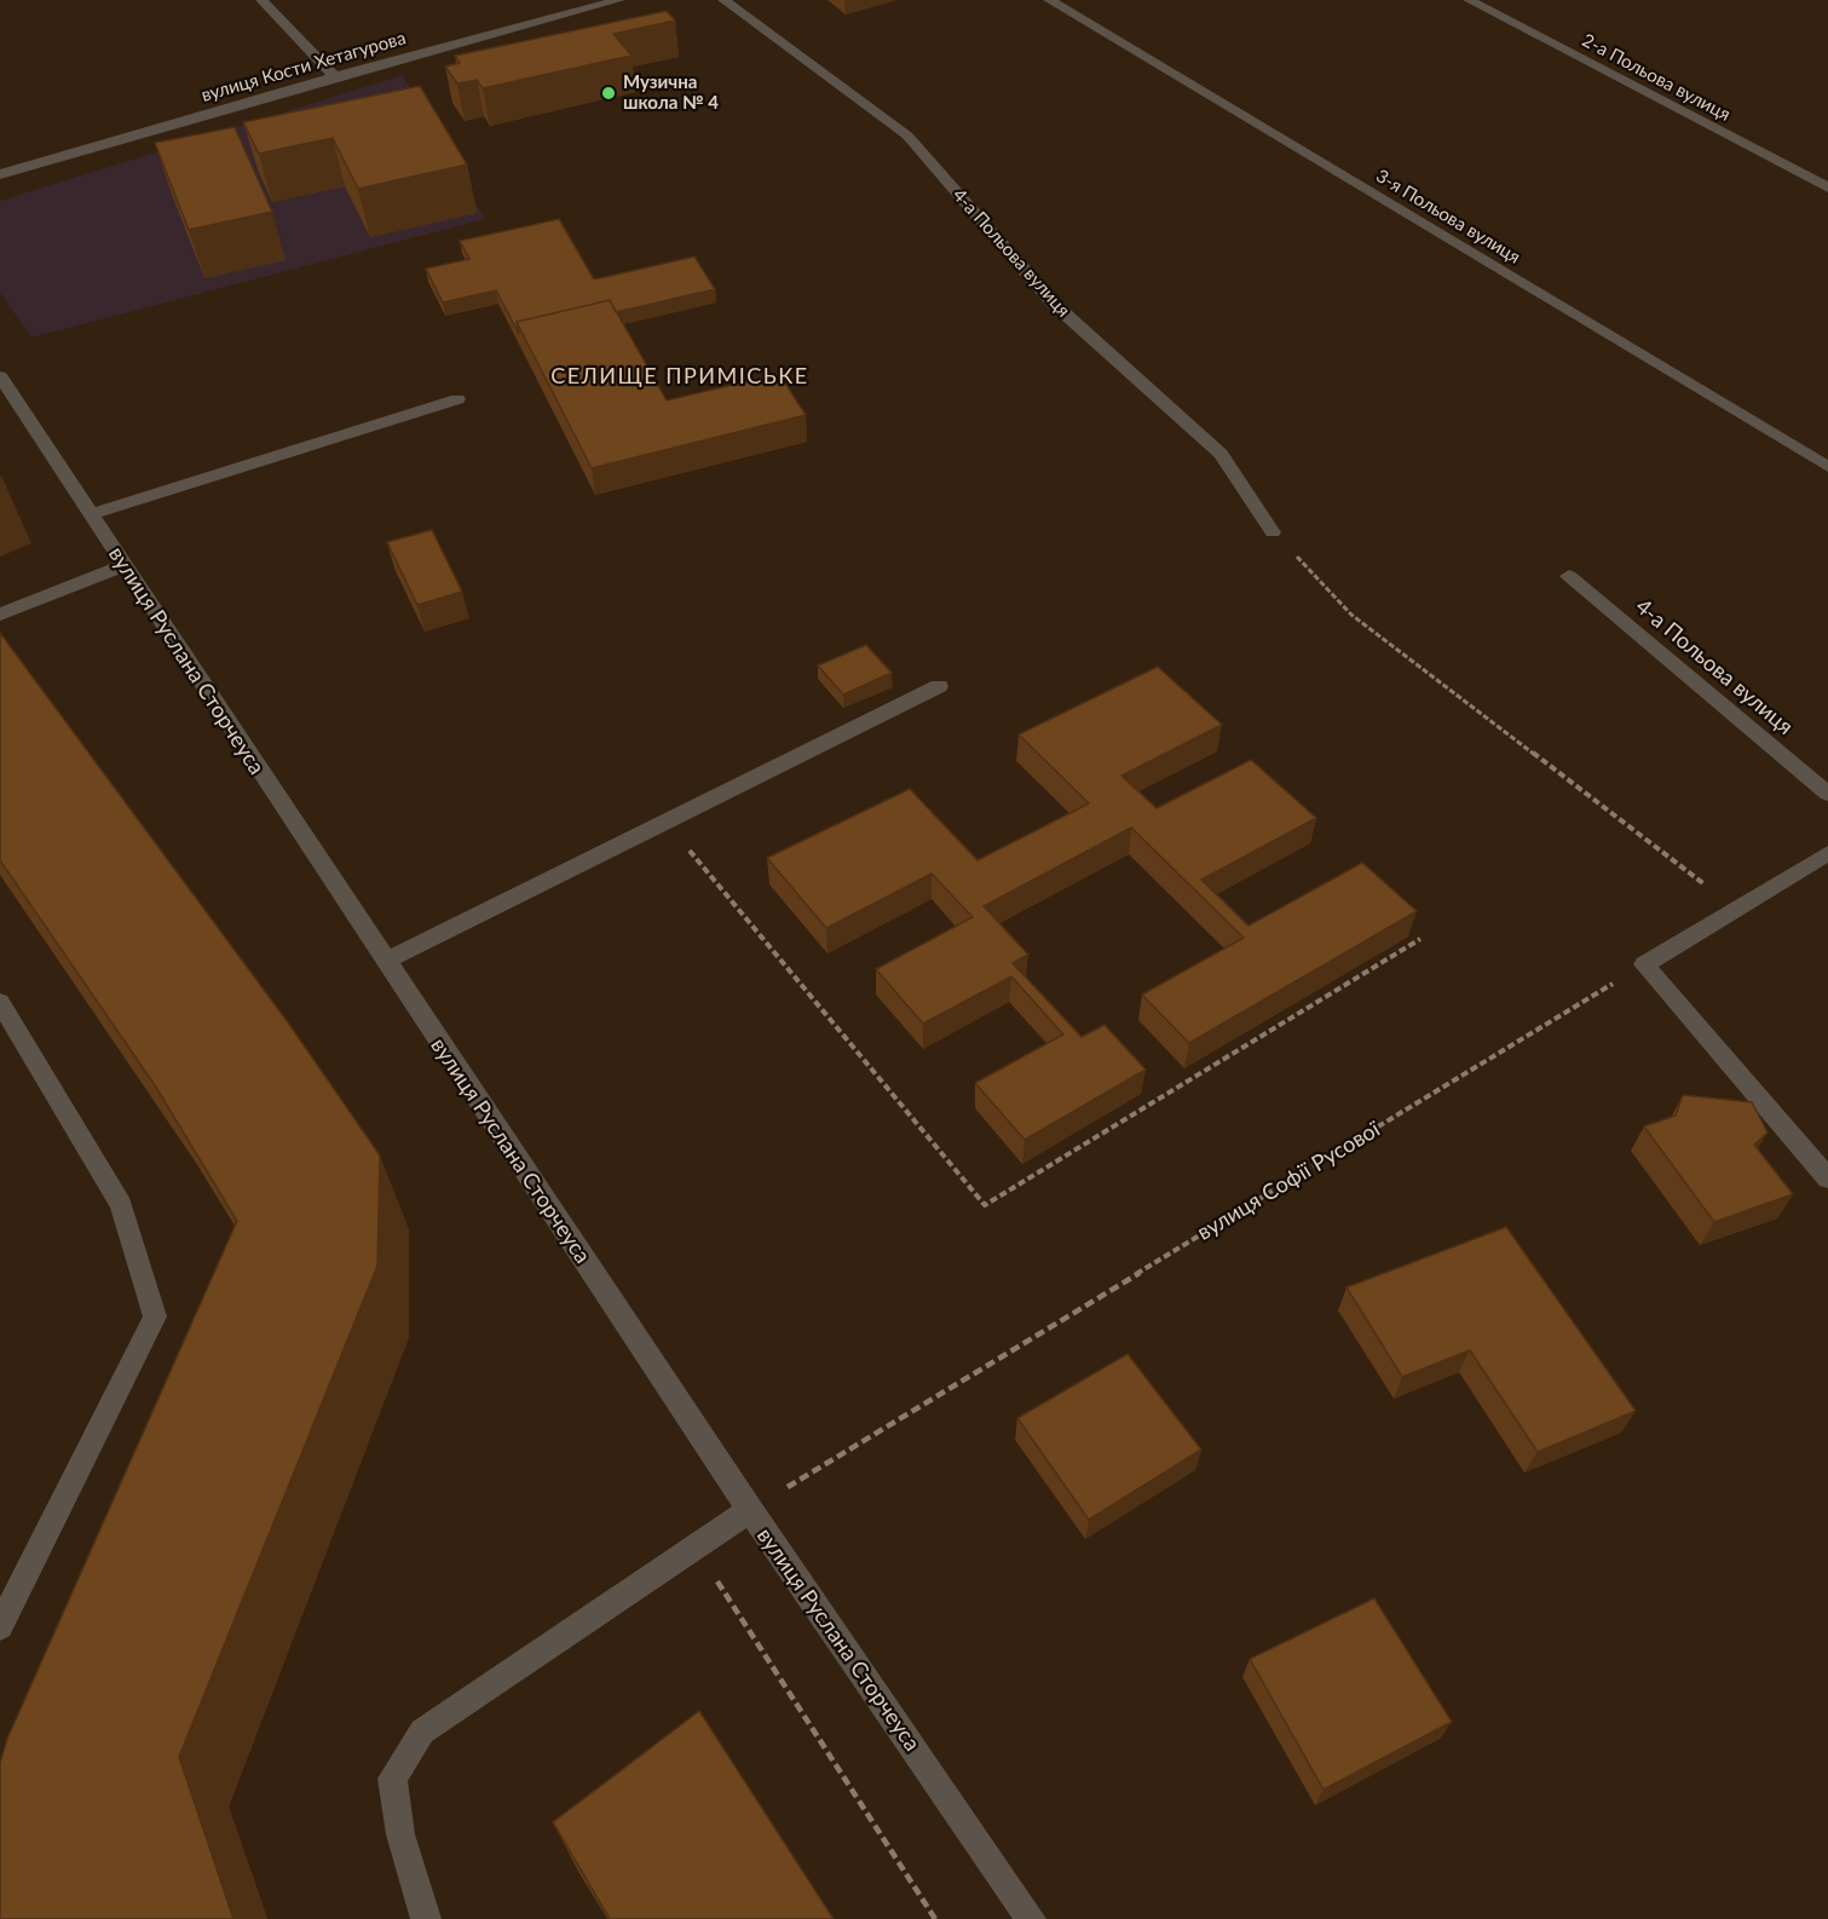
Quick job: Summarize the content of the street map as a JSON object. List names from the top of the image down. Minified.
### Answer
{"streets":{"street":["вулиця Кости Хетагурова","2-а Польова вулиця","3-я Польова вулиця","4-а Польова вулиця","вулиця Руслана Сторчеуса"],"path":["вулиця Софії Русової"]},"crossings":[["вулиця Руслана Сторчеуса","вулиця Софії Русової"]],"districts":["СЕЛИЩЕ ПРИМІСЬКЕ"],"places":["Музична школа № 4"]}
